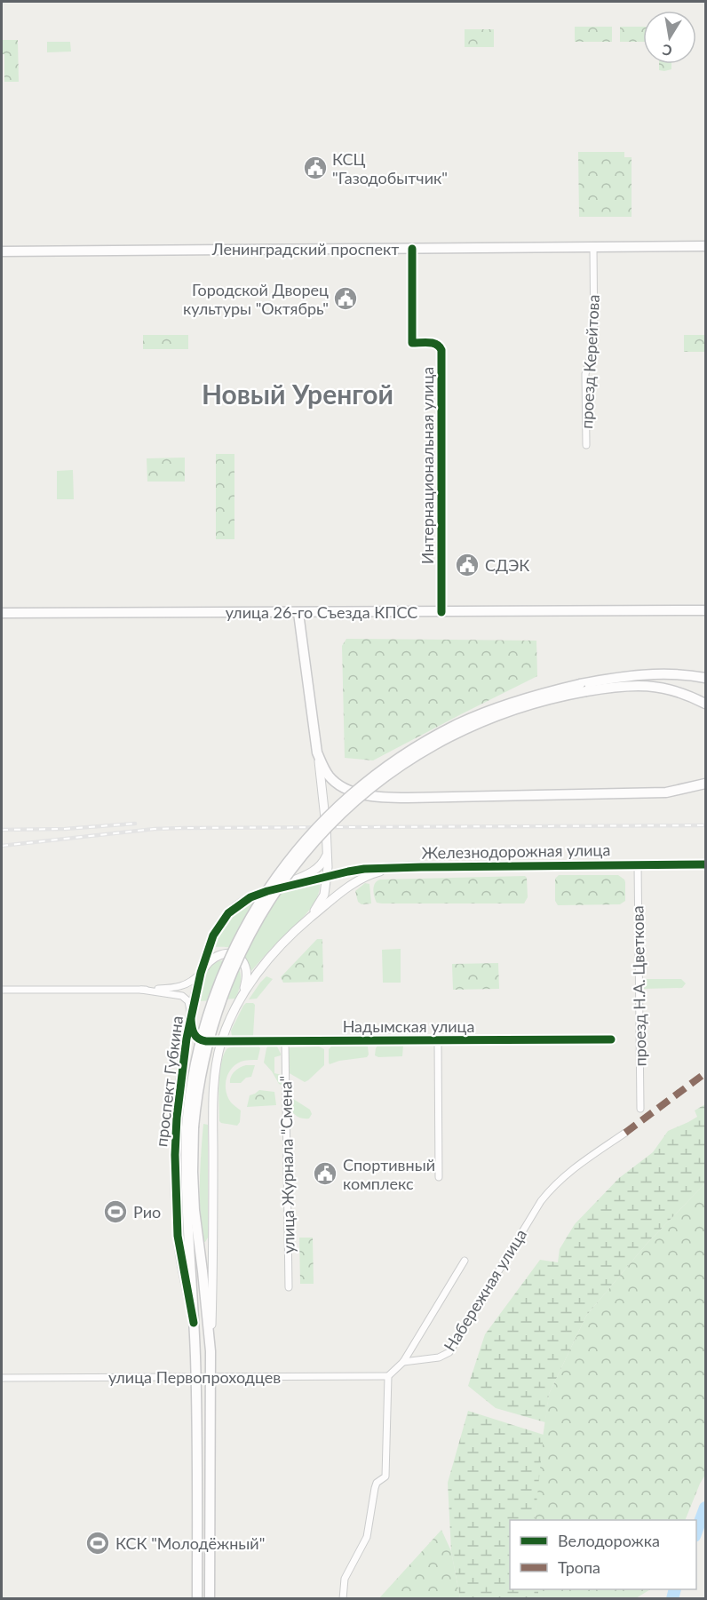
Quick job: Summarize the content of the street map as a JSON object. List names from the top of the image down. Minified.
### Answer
{"streets":{"main road":["Ленинградский проспект","улица 26-го Съезда КПСС","проспект Губкина"],"street":["проезд Керейтова","Интернациональная улица","Железнодорожная улица","проезд Н.А. Цветкова","Надымская улица","улица Журнала \"Смена\"","Набережная улица","улица Первопроходцев"]},"crossings":[["Ленинградский проспект","проезд Керейтова"],["Ленинградский проспект","Интернациональная улица"],["Интернациональная улица","улица 26-го Съезда КПСС"],["Железнодорожная улица","проезд Н.А. Цветкова"],["Железнодорожная улица","проспект Губкина"],["Надымская улица","проспект Губкина"],["Надымская улица","улица Журнала \"Смена\""],["проспект Губкина","улица Первопроходцев"]],"districts":["Новый Уренгой"],"places":{"public building":["КСЦ \"Газодобытчик\"","Городской Дворец культуры \"Октябрь\"","СДЭК","Спортивный комплекс"],"sports":["Рио","КСК \"Молодёжный\""]},"legend":["Велодорожка","Тропа"],"north":"bottom"}
